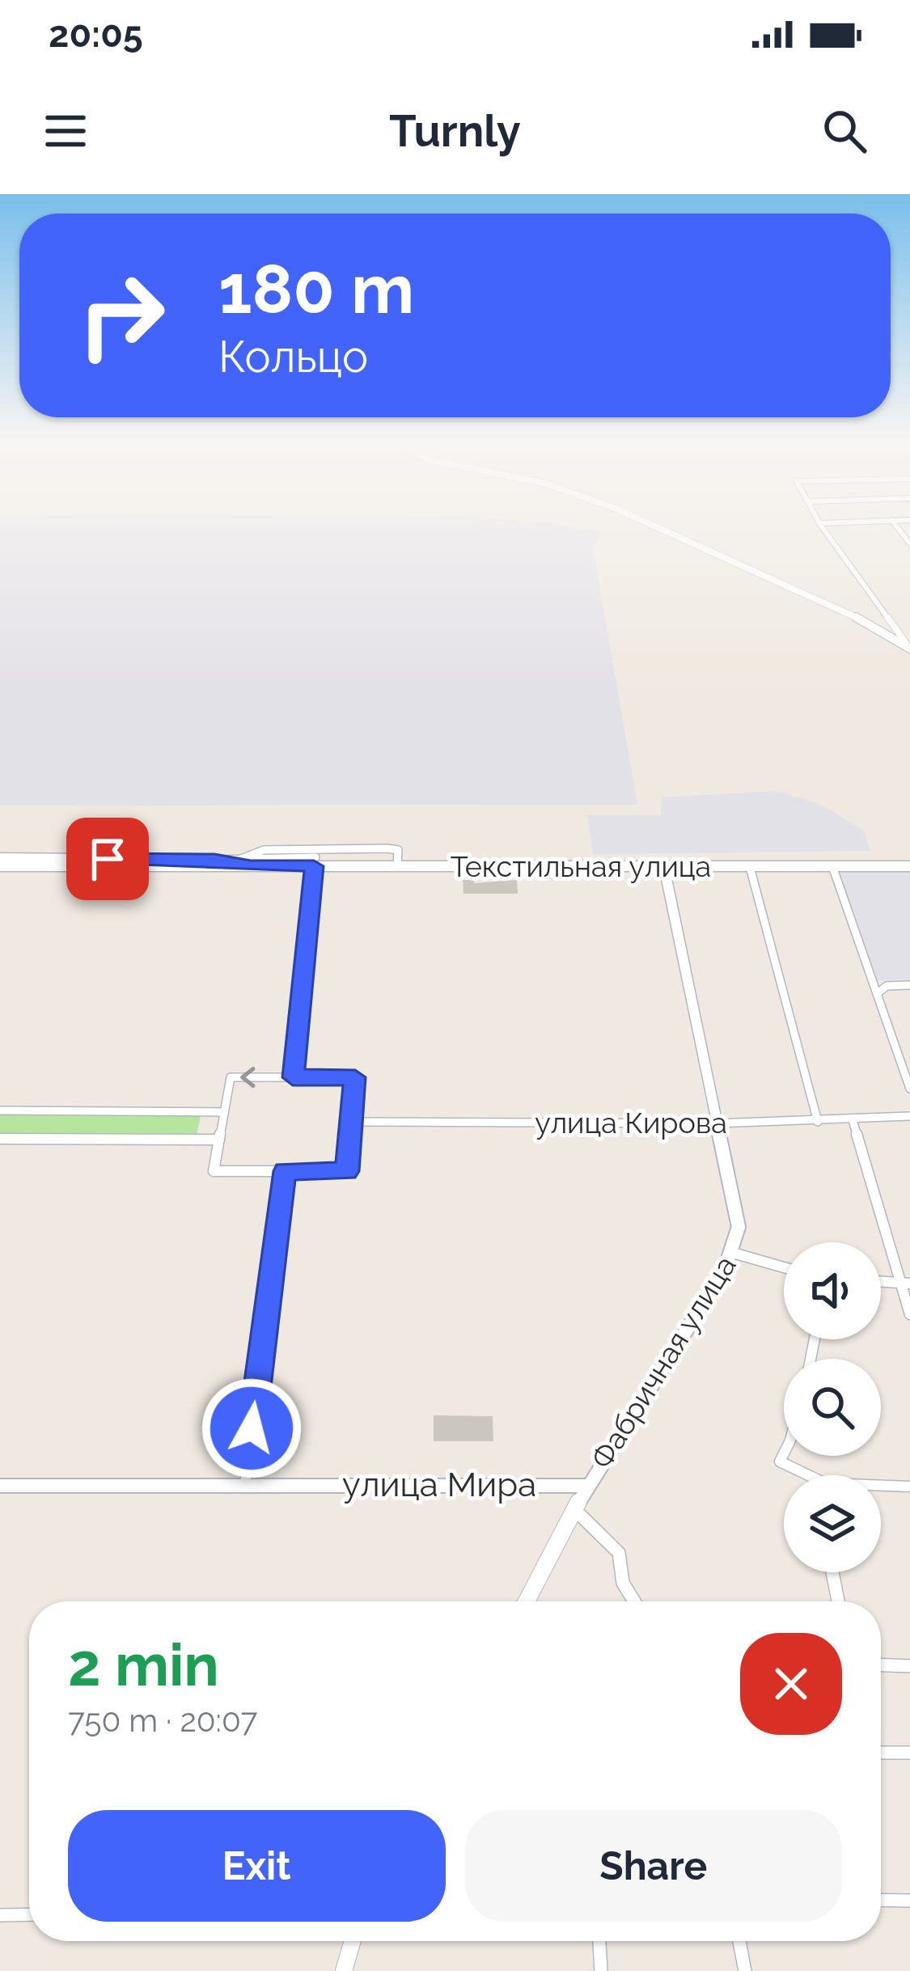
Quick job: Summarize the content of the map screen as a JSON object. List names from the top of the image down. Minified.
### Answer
{"streets":{"main road":["Текстильная улица","Фабричная улица","улица Мира"],"street":["улица Кирова"]},"crossings":[["Текстильная улица","Фабричная улица"],["улица Кирова","Фабричная улица"],["Фабричная улица","улица Мира"]],"page":{"status":"20:05","header":"Turnly","turn":["180 m","Кольцо"],"heading":["2 min","750 m · 20:07"],"buttons":["Exit","Share"]}}
